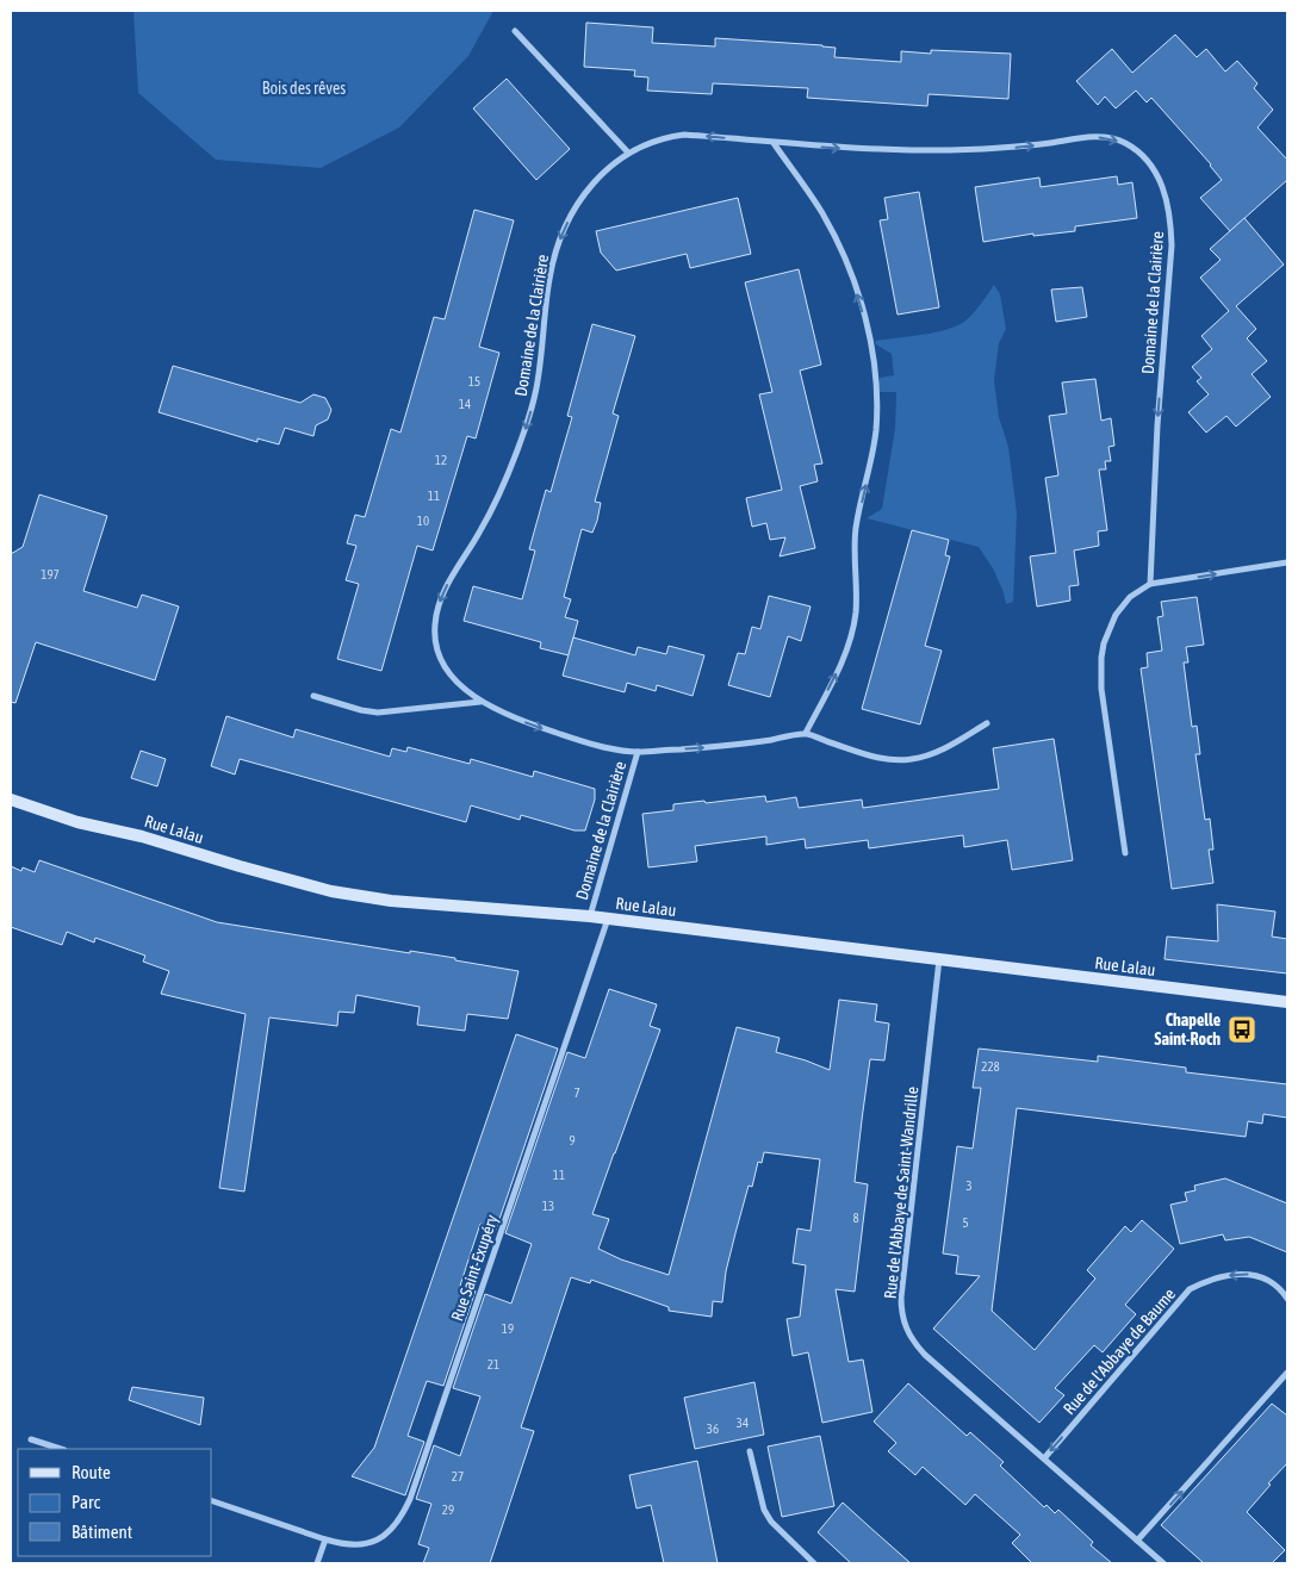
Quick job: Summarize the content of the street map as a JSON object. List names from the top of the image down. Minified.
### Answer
{"streets":{"main road":["Rue Lalau"],"street":["Domaine de la Clairière","Rue de l'Abbaye de Saint-Wandrille","Rue Saint-Exupéry","Rue de l'Abbaye de Baume"]},"crossings":[["Domaine de la Clairière","Rue Lalau"],["Rue Lalau","Rue de l'Abbaye de Saint-Wandrille"],["Rue Lalau","Rue Saint-Exupéry"],["Rue de l'Abbaye de Saint-Wandrille","Rue de l'Abbaye de Baume"]],"one_way":["Rue de l'Abbaye de Baume"],"parks":["Bois des rêves"],"places":{"bus stop":["Chapelle Saint-Roch"]},"house_numbers":["15","14","12","11","10","197","228","7","9","11","3","13","8","5","19","21","34","36","27","29"],"legend":["Route","Parc","Bâtiment"]}
